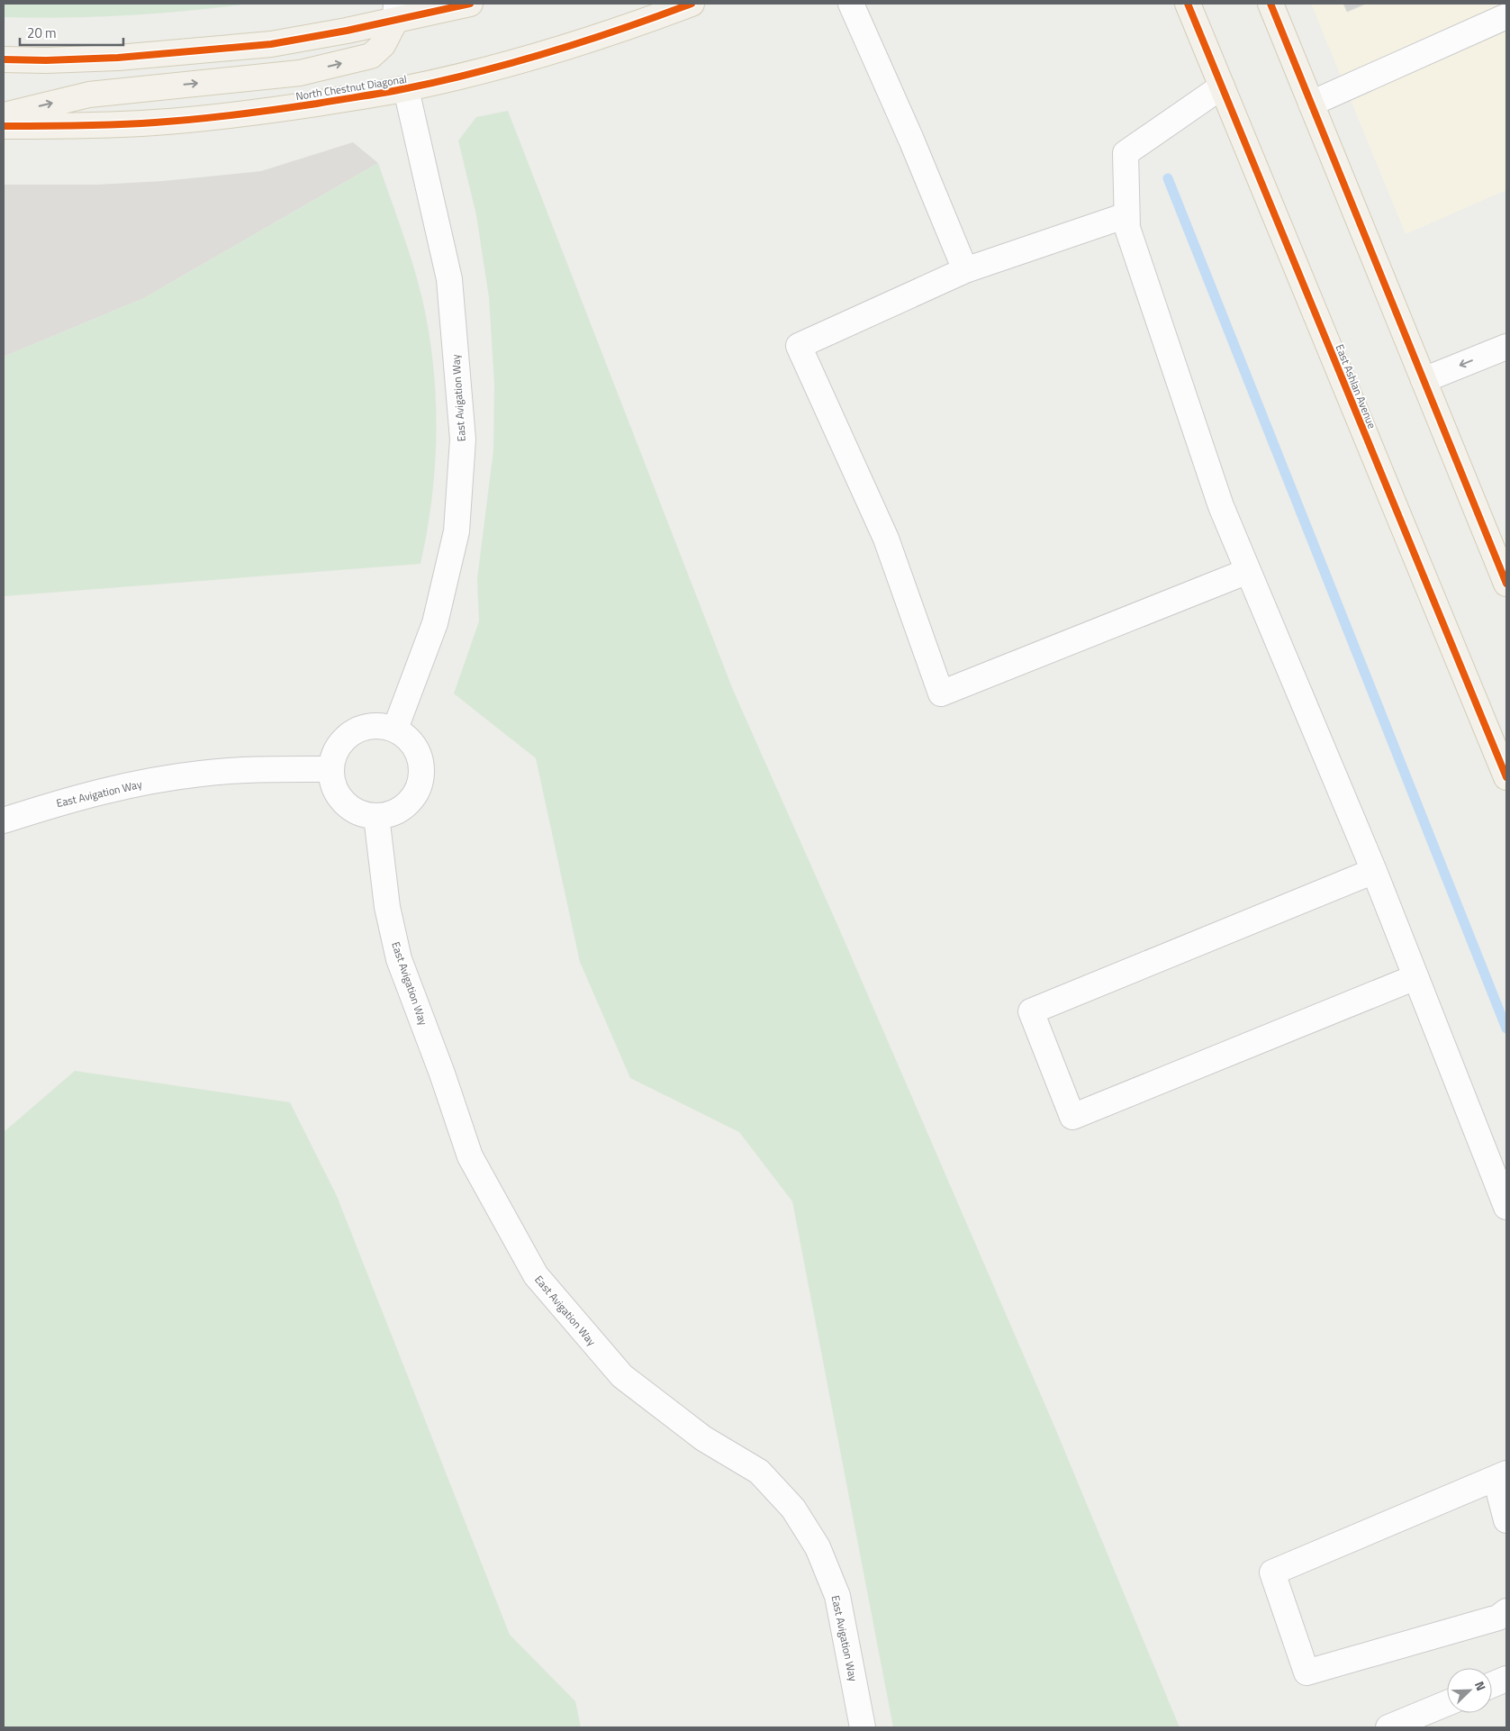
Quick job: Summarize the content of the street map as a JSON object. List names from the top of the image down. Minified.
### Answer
{"streets":{"main road":["North Chestnut Diagonal","East Ashlan Avenue"],"street":["East Avigation Way"]},"crossings":[["North Chestnut Diagonal","East Avigation Way"]],"scale_bar":"20 m","north":"top right"}
